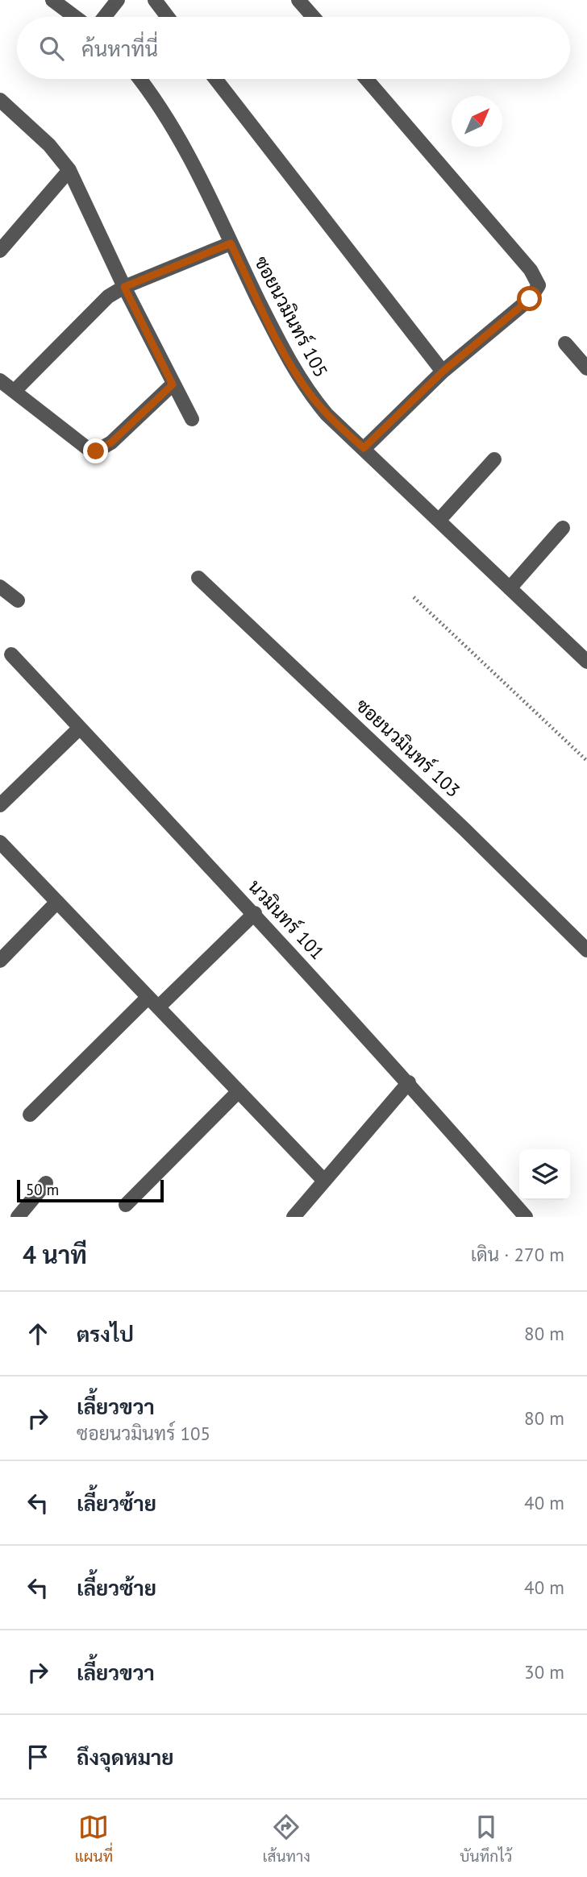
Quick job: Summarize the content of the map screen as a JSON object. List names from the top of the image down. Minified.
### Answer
{"streets":{"street":["ซอยนวมินทร์ 105","ซอยนวมินทร์ 103","นวมินทร์ 101"]},"scale_bar":"50 m","north":"top right","page":{"search":"ค้นหาที่นี่","scale":"50 m","heading":["4 นาที","เดิน · 270 m"],"list":[["ตรงไป","80 m"],["เลี้ยวขวา","ซอยนวมินทร์ 105","80 m"],["เลี้ยวซ้าย","40 m"],["เลี้ยวซ้าย","40 m"],["เลี้ยวขวา","30 m"],"ถึงจุดหมาย"],"nav":["แผนที่","เส้นทาง","บันทึกไว้"]}}
